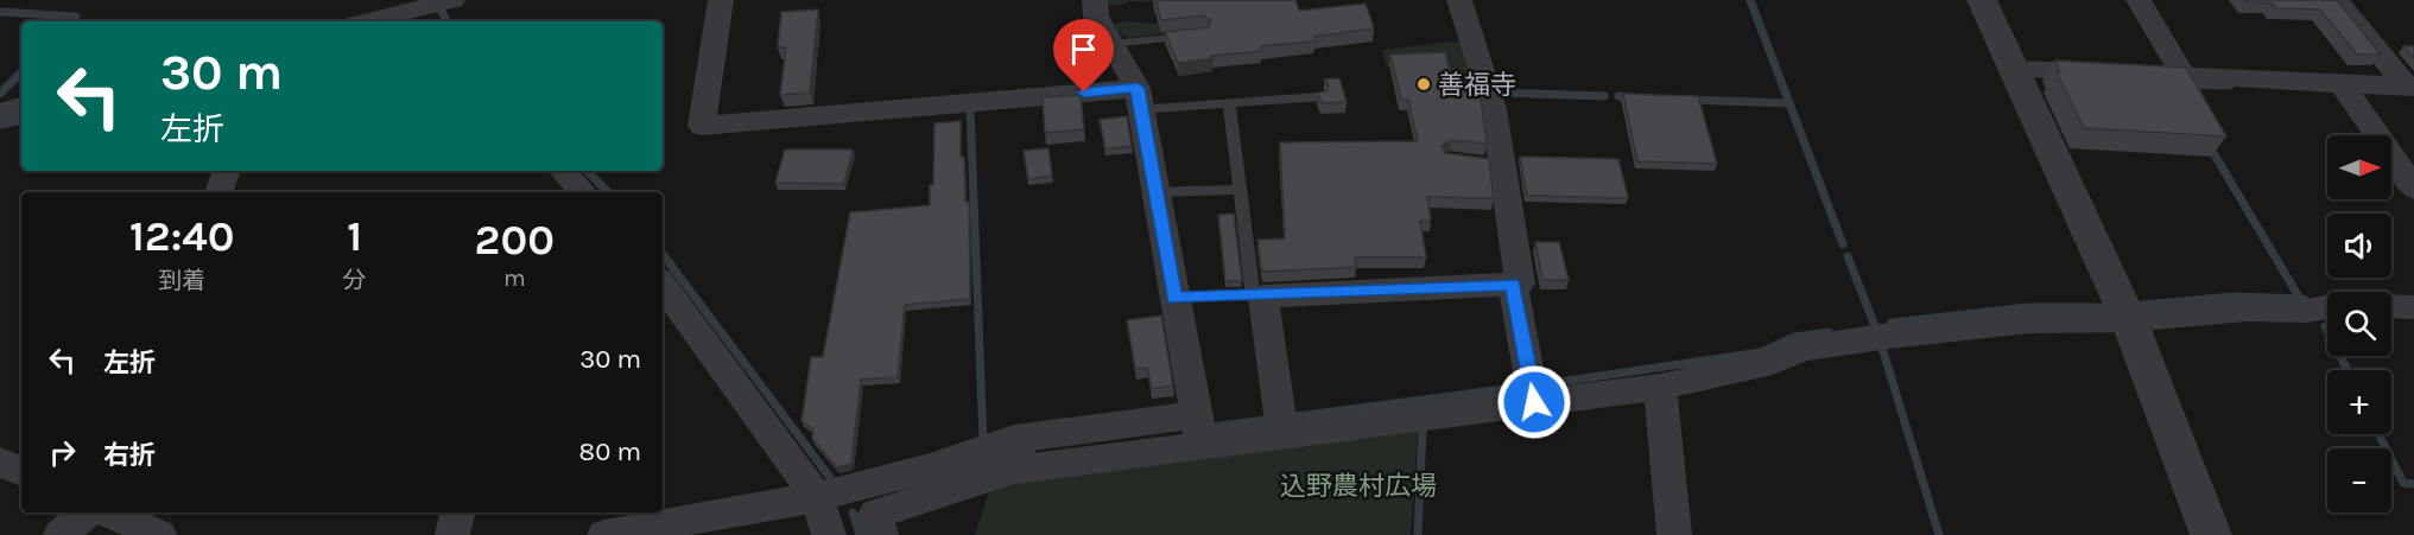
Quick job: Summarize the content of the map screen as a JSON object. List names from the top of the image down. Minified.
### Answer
{"parks":["込野農村広場"],"places":["善福寺"],"north":"right","page":{"turn":["30 m","左折"],"map_buttons":["+","−"],"eta":["12:40","到着","1","分","200","m"],"list":[{"name":"左折","value":"30 m"},{"name":"右折","value":"80 m"}]}}
